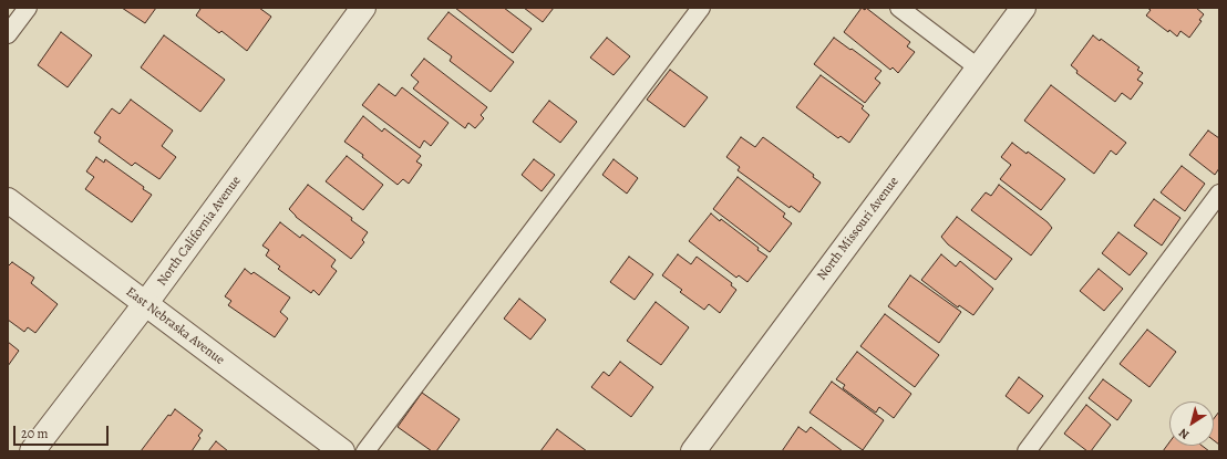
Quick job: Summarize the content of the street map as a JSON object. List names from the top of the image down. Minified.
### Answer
{"streets":{"street":["North Missouri Avenue","North California Avenue","East Nebraska Avenue"]},"crossings":[["North California Avenue","East Nebraska Avenue"]],"scale_bar":"20 m","north":"bottom left"}
